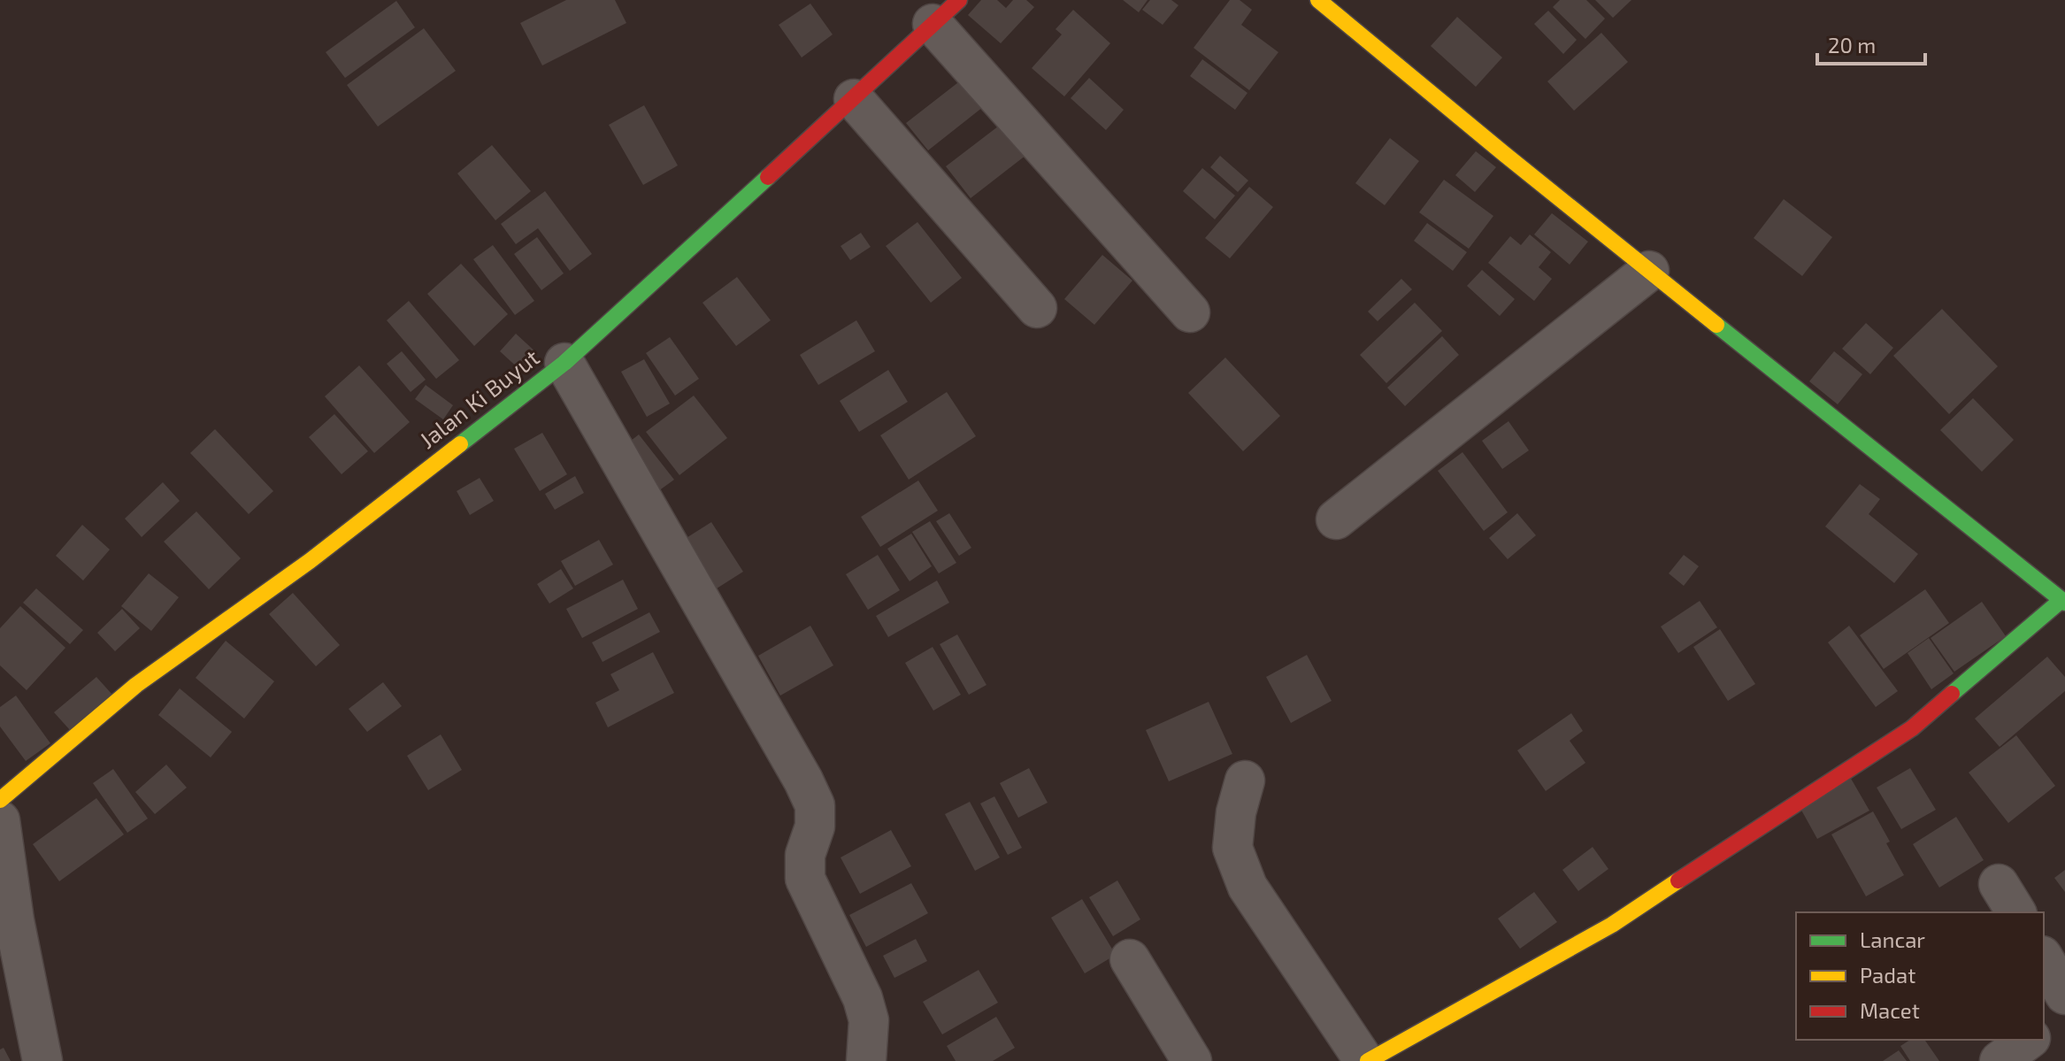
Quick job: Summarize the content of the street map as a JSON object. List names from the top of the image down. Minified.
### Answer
{"streets":{"street":["Jalan Ki Buyut"]},"legend":["Lancar","Padat","Macet"],"scale_bar":"20 m"}
